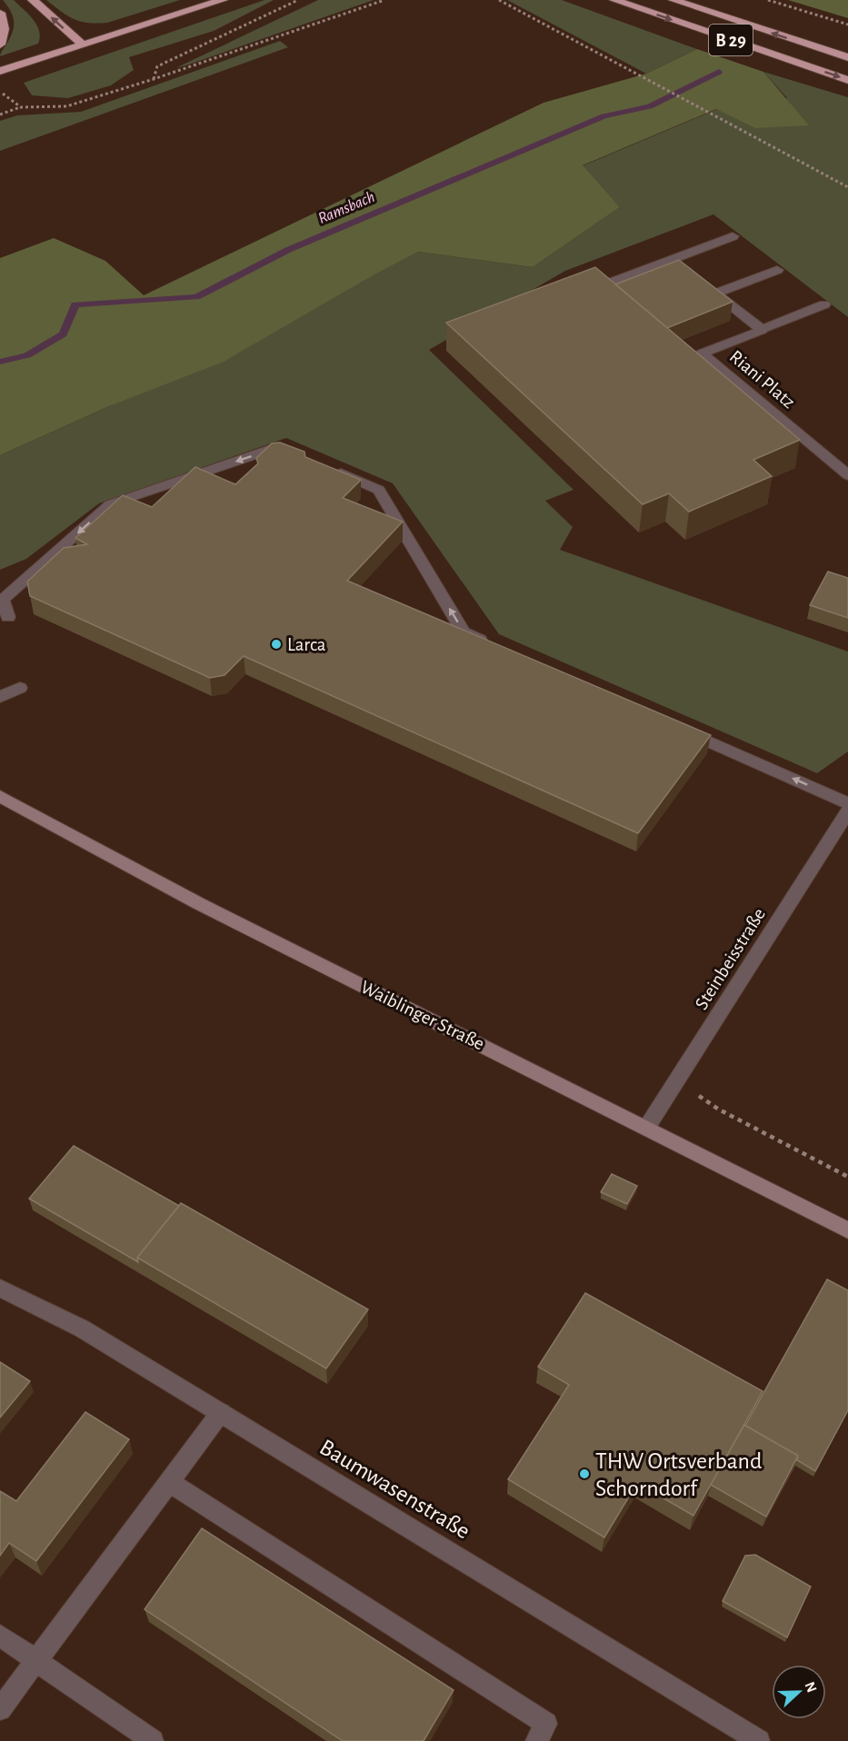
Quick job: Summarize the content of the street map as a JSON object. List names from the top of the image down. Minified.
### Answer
{"streets":{"highway":["B 29"],"main road":["Waiblinger Straße"],"street":["Riani Platz","Steinbeisstraße","Baumwasenstraße"]},"crossings":[["Steinbeisstraße","Waiblinger Straße"]],"water":["Ramsbach"],"places":["Larca","THW Ortsverband Schorndorf"],"north":"right"}
